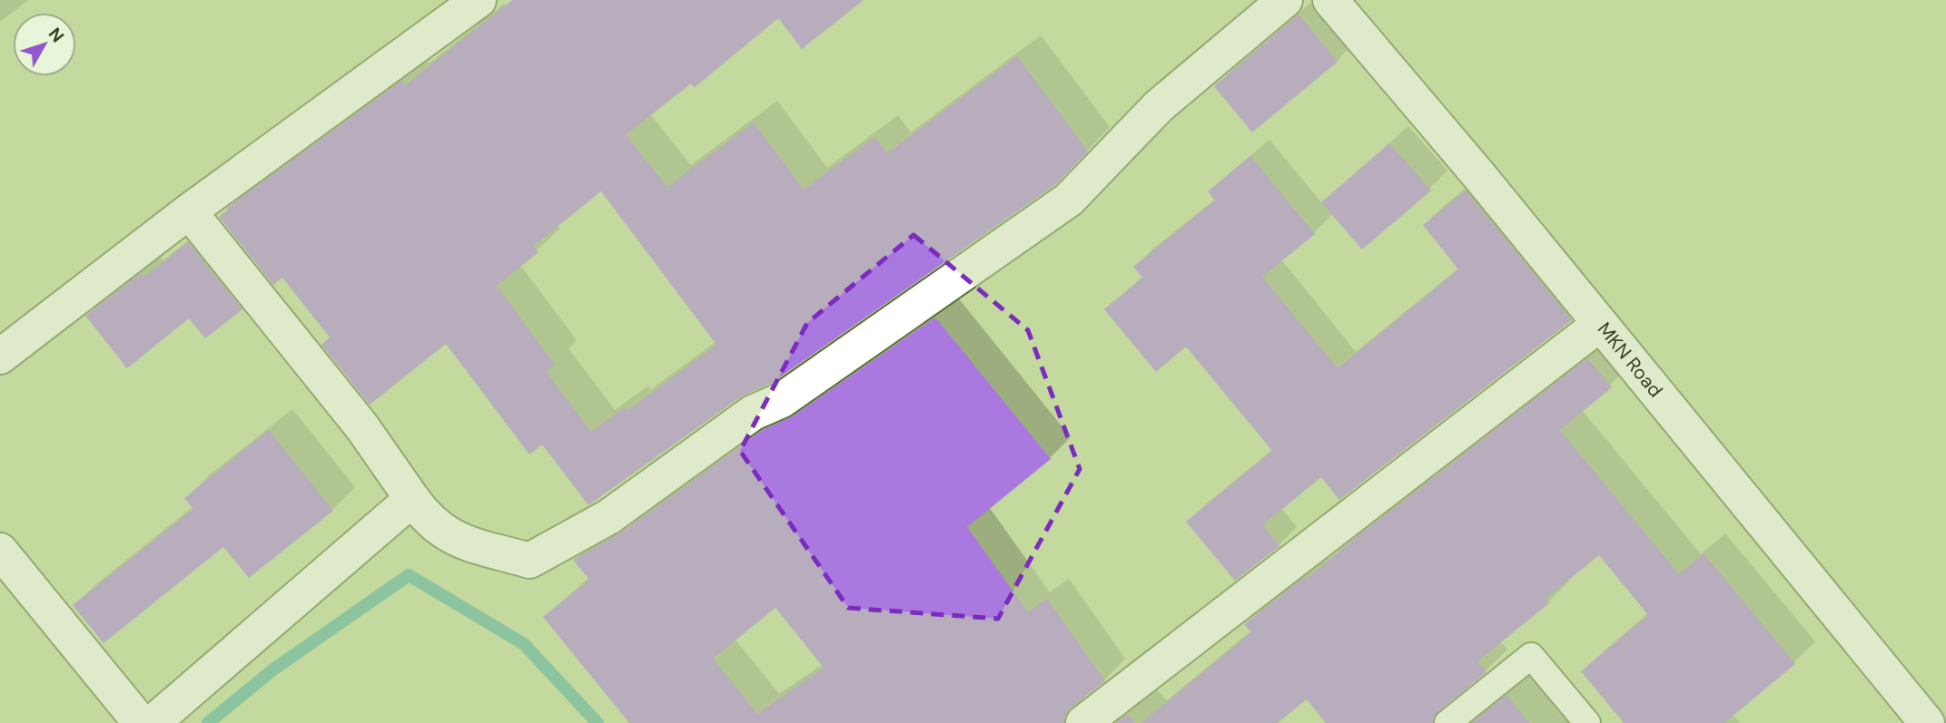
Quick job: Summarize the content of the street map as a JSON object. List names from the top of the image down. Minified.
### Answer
{"streets":{"street":["MKN Road"]},"north":"top right"}
